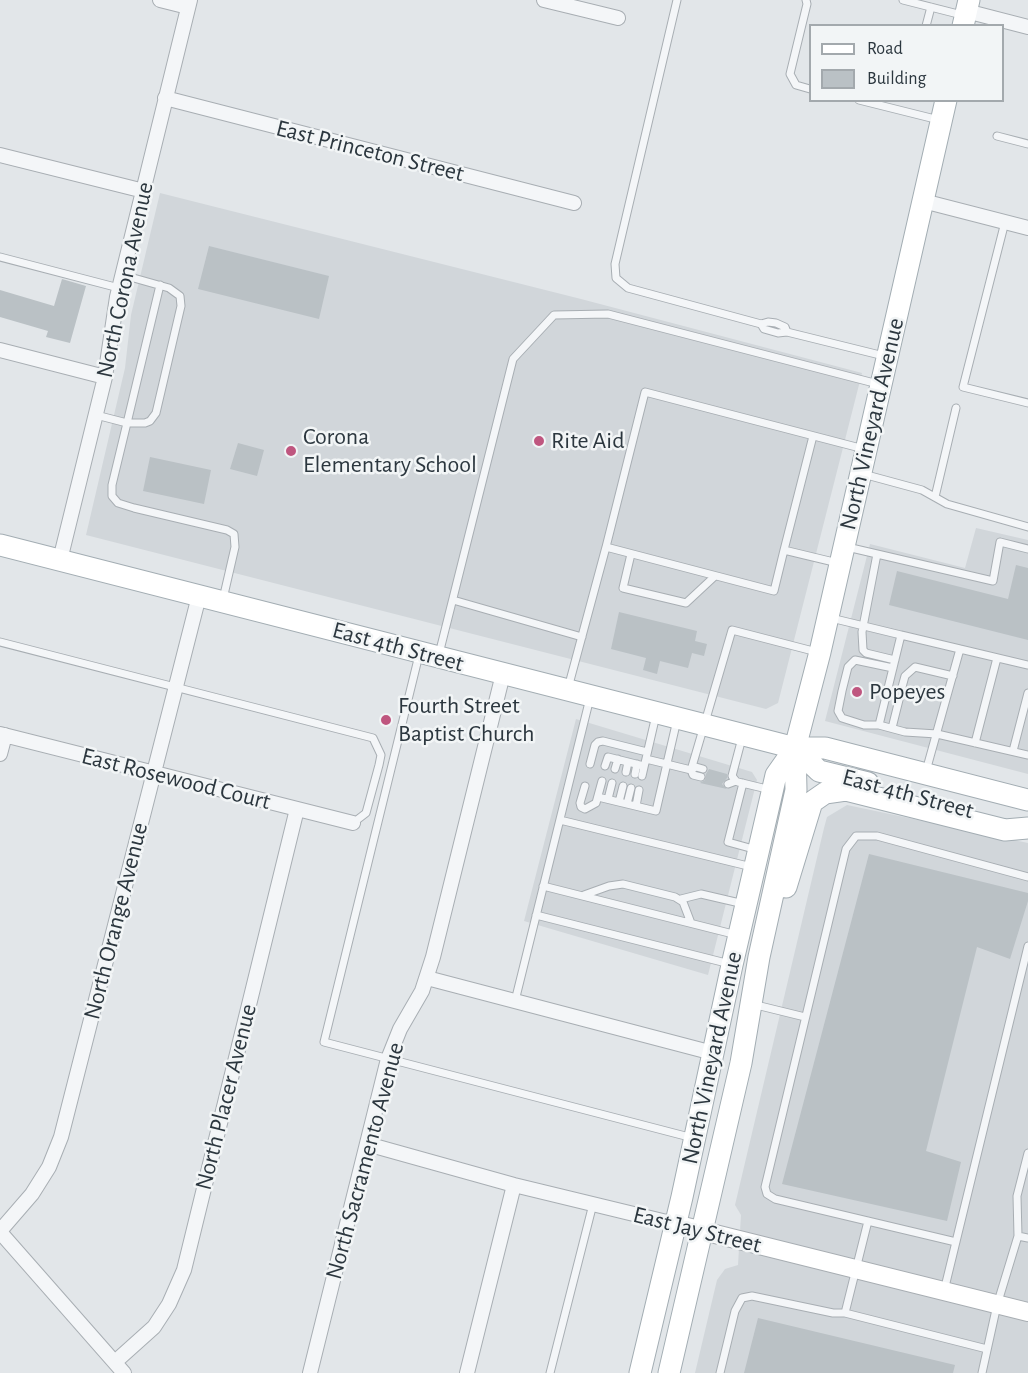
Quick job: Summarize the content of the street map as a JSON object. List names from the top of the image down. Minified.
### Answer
{"streets":{"main road":["North Vineyard Avenue","East 4th Street"],"street":["East Princeton Street","North Corona Avenue","East Rosewood Court","North Orange Avenue","North Placer Avenue","North Sacramento Avenue","East Jay Street"]},"crossings":[["East Princeton Street","North Corona Avenue"],["North Corona Avenue","East 4th Street"],["North Vineyard Avenue","East 4th Street"],["North Vineyard Avenue","East Jay Street"],["East 4th Street","North Orange Avenue"],["East 4th Street","North Sacramento Avenue"],["East Rosewood Court","North Orange Avenue"],["East Rosewood Court","North Placer Avenue"],["North Sacramento Avenue","East Jay Street"]],"places":["Rite Aid","Corona Elementary School","Popeyes","Fourth Street Baptist Church"],"legend":["Road","Building"]}
